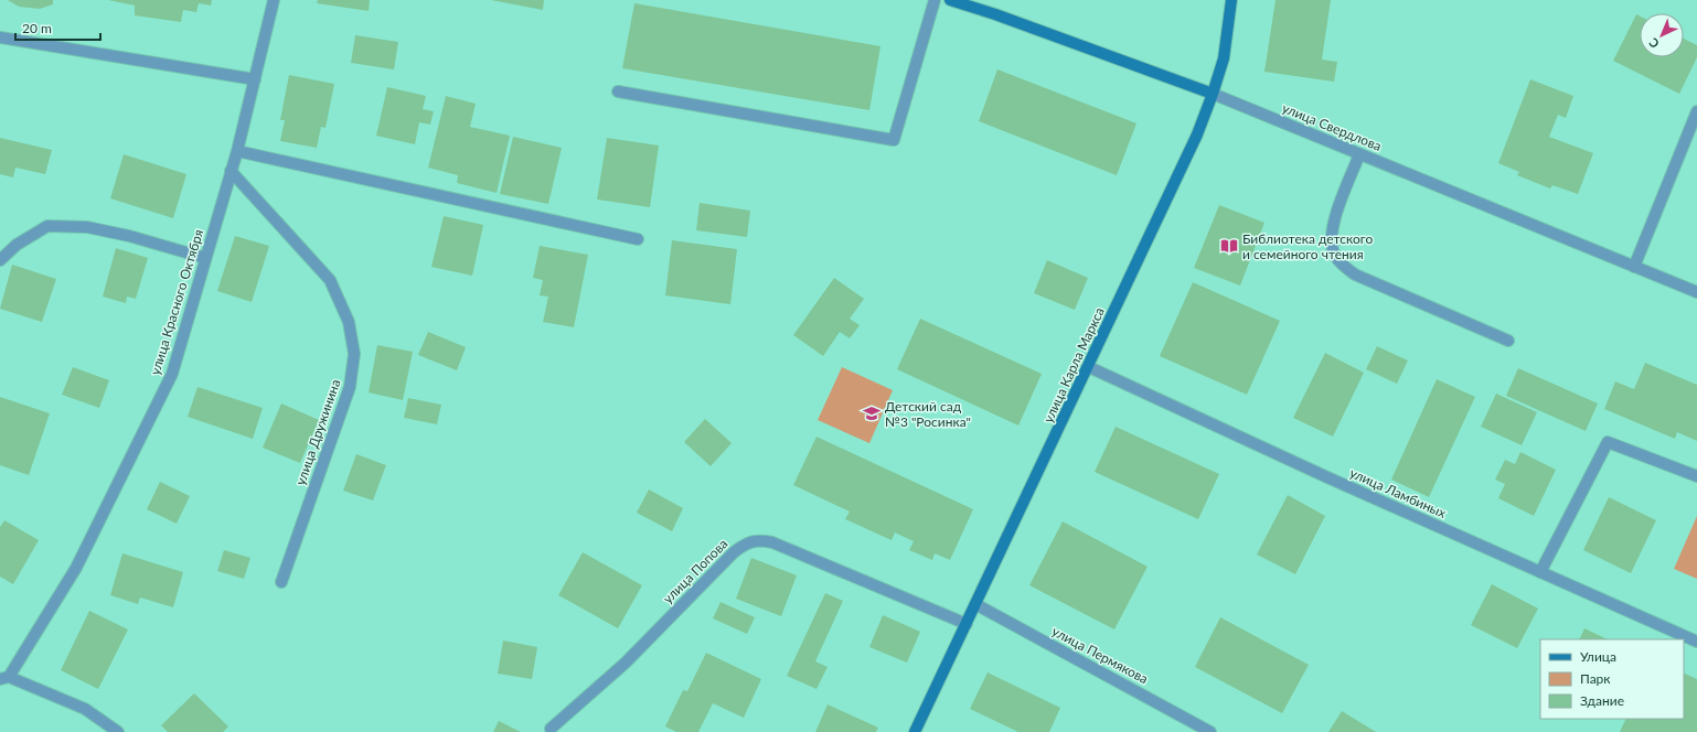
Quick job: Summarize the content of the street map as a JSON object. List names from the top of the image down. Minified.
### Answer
{"streets":{"street":["улица Свердлова","улица Красного Октября","улица Карла Маркса","улица Дружинина","улица Ламбиных","улица Попова","улица Пермякова"]},"crossings":[["улица Свердлова","улица Карла Маркса"],["улица Красного Октября","улица Дружинина"],["улица Карла Маркса","улица Ламбиных"],["улица Карла Маркса","улица Попова"],["улица Карла Маркса","улица Пермякова"]],"places":{"library":["Библиотека детского и семейного чтения"],"school or university":["Детский сад №3 \"Росинка\""]},"legend":["Улица","Парк","Здание"],"scale_bar":"20 m","north":"bottom left"}
